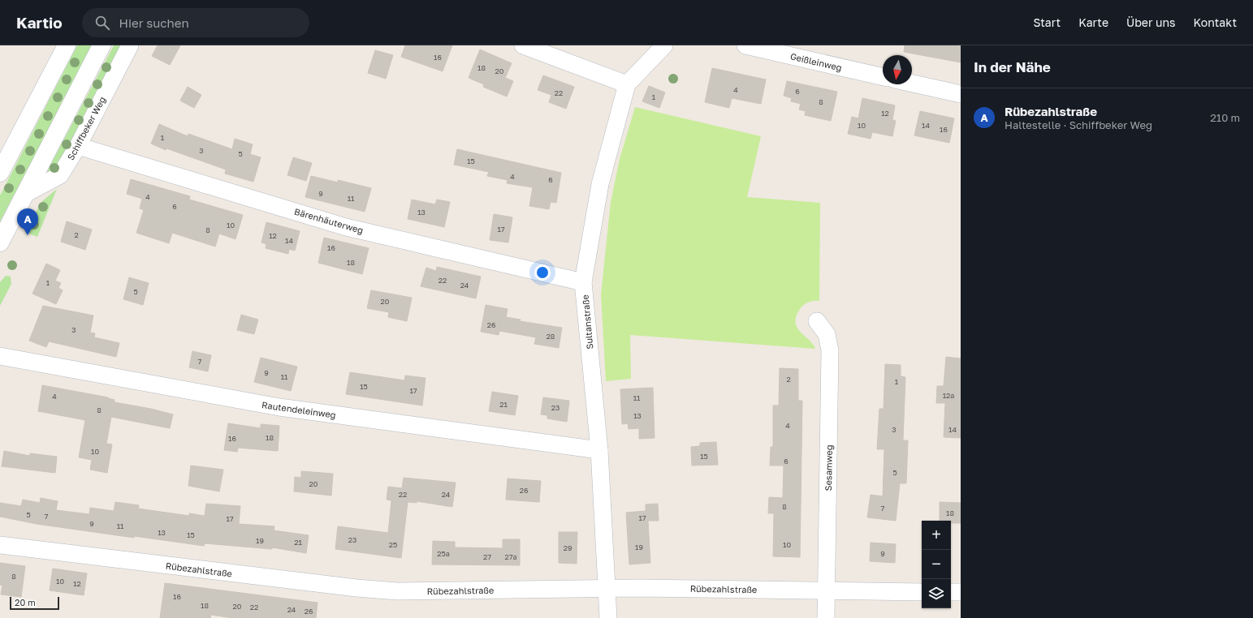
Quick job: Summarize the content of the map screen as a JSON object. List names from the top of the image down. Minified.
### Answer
{"streets":{"street":["Geißleinweg","Schiffbeker Weg","Bärenhäuterweg","Sultanstraße","Rautendeleinweg","Sesamweg","Rübezahlstraße"]},"crossings":[["Schiffbeker Weg","Bärenhäuterweg"],["Bärenhäuterweg","Sultanstraße"],["Sultanstraße","Rautendeleinweg"],["Sultanstraße","Rübezahlstraße"],["Sesamweg","Rübezahlstraße"]],"house_numbers":["16","18","20","4","6","22","1","8","12","10","14","16","1","3","5","15","4","6","9","4","11","6","13","10","17","8","2","12","14","16","18","22","1","24","5","20","26","3","28","7","9","11","2","1","15","17","12a","4","11","21","23","8","13","4","3","14","18","16","10","15","6","5","20","26","22","24","8","7","18","5","7","17","17","9","11","13","15","23","19","21","25","10","19","29","25a","9","27","27a","8","10","12","16","18","20","22","24","26"],"scale_bar":"20 m","north":"bottom","page":{"header":"Kartio","search":"Hier suchen","nav":["Start","Karte","Über uns","Kontakt"],"heading":"In der Nähe","list":[{"mark":"A","name":"Rübezahlstraße","note":"Haltestelle · Schiffbeker Weg","value":"210 m"}],"pins":"A","map_buttons":["+","−"],"scale":"20 m"}}
